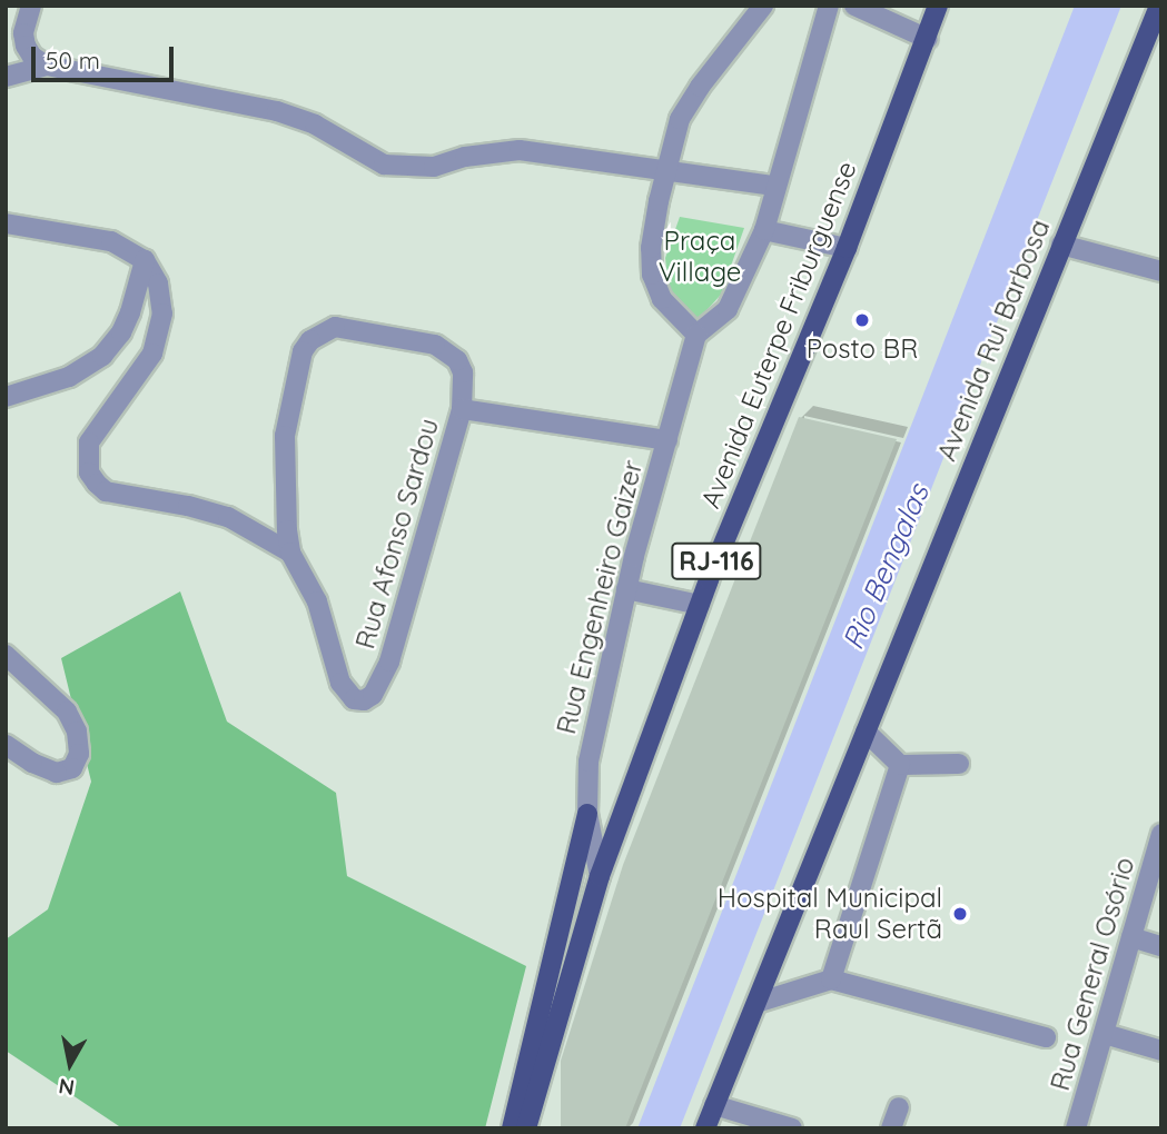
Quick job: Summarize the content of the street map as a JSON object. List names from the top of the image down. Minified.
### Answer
{"streets":{"main road":["Avenida Euterpe Friburguense","Avenida Rui Barbosa","RJ-116"],"street":["Rua Afonso Sardou","Rua Engenheiro Gaizer","Rua General Osório"]},"crossings":[["Avenida Euterpe Friburguense","Rua Engenheiro Gaizer"],["Rua Afonso Sardou","Rua Engenheiro Gaizer"]],"water":["Rio Bengalas"],"parks":["Praça Village"],"places":["Posto BR","Hospital Municipal Raul Sertã"],"scale_bar":"50 m","north":"bottom"}
